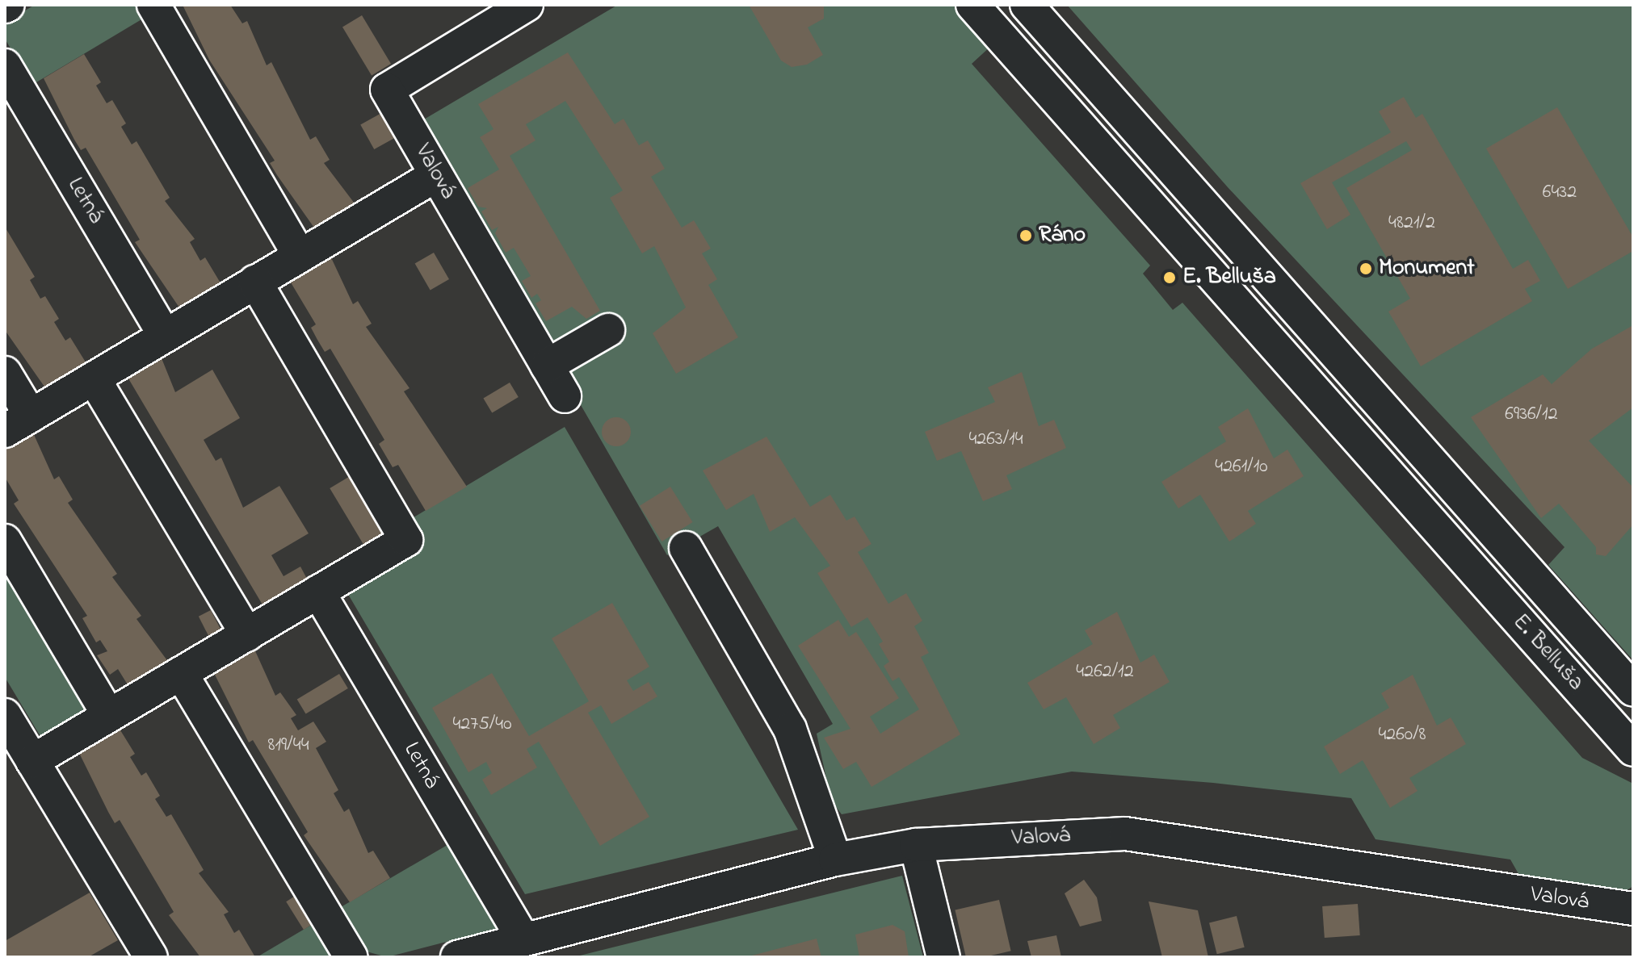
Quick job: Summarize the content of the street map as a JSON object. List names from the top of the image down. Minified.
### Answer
{"streets":{"street":["Valová","Letná","E. Belluša"]},"crossings":[["Valová","Letná"]],"places":["Ráno","Monument","E. Belluša"],"house_numbers":["6432","4821/2","6936/12","4263/14","4261/10","4262/12","4275/40","4260/8","819/44"]}
